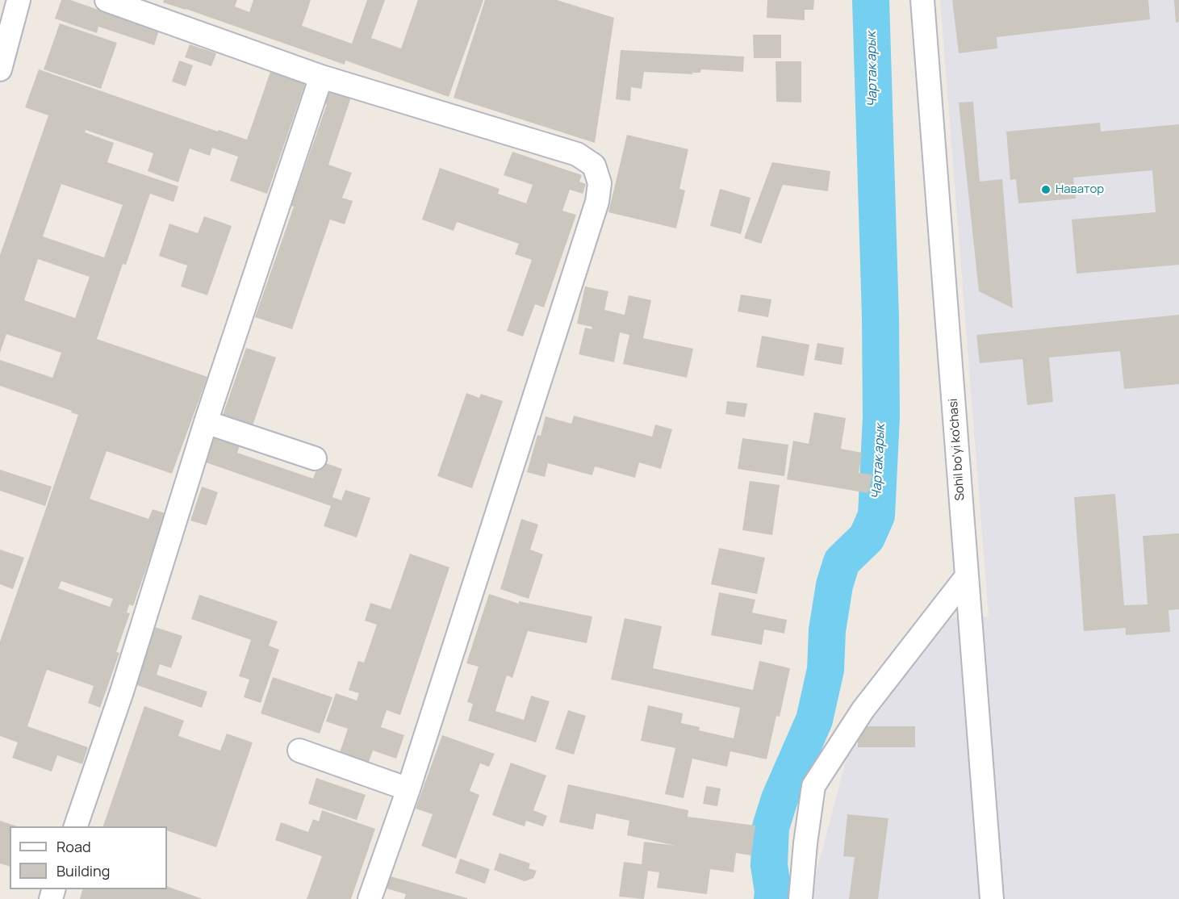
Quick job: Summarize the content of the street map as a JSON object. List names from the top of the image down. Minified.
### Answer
{"streets":{"street":["Sohil bo'yi ko'chasi"]},"water":["Чартак арык"],"places":["Наватор"],"legend":["Road","Building"]}
